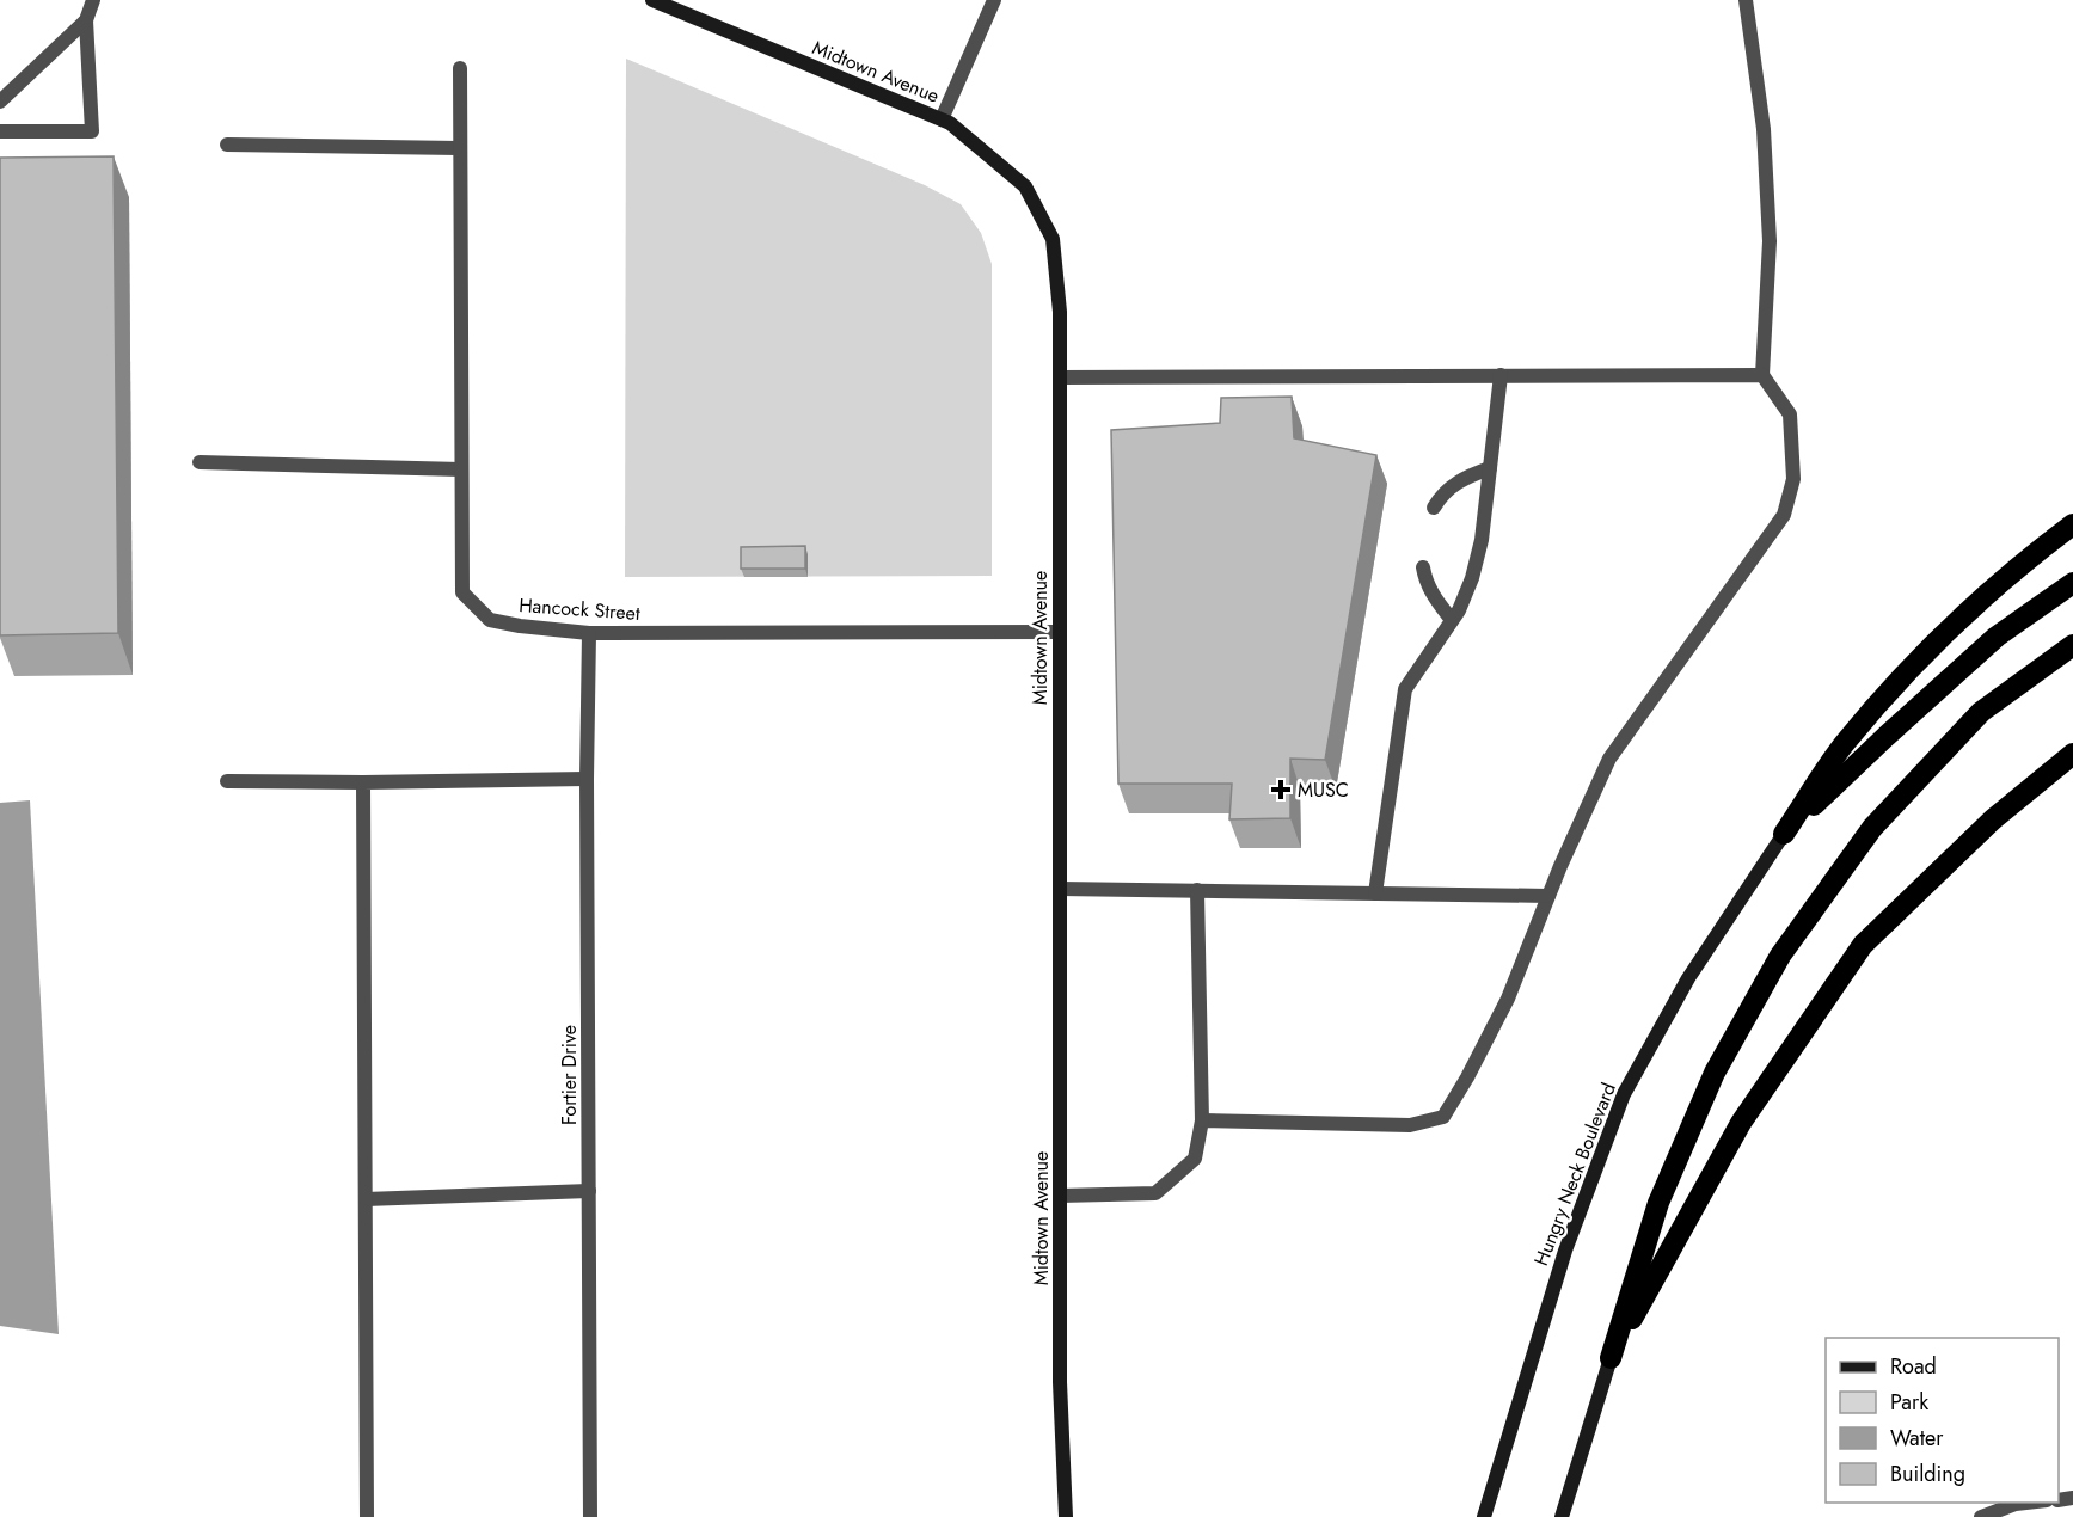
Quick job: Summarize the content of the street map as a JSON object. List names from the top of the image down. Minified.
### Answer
{"streets":{"street":["Midtown Avenue","Hancock Street","Fortier Drive","Hungry Neck Boulevard"]},"crossings":[["Midtown Avenue","Hancock Street"],["Hancock Street","Fortier Drive"]],"places":{"health":["MUSC"]},"legend":["Road","Park","Water","Building"]}
